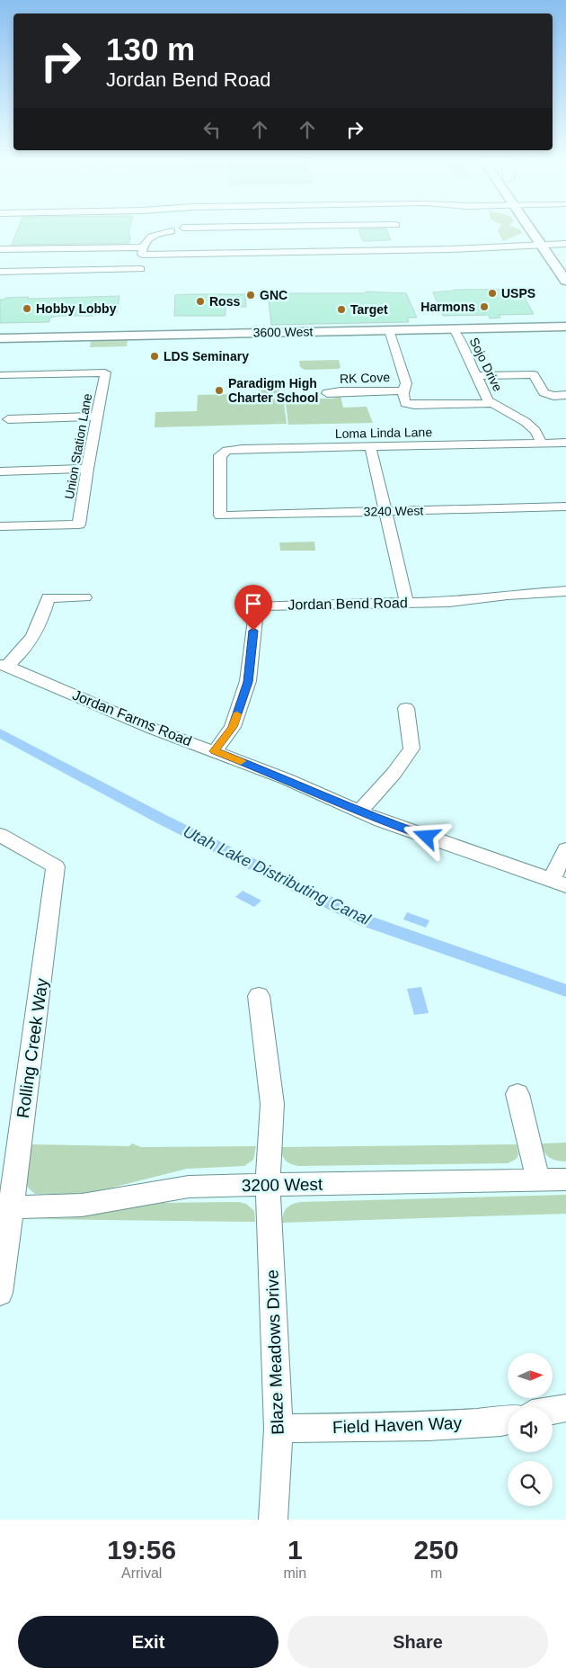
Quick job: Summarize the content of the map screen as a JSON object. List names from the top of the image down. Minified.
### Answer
{"streets":{"main road":["3600 West"],"street":["Sojo Drive","RK Cove","Loma Linda Lane","Union Station Lane","3240 West","Jordan Bend Road","Jordan Farms Road","Rolling Creek Way","3200 West","Blaze Meadows Drive","Field Haven Way"]},"crossings":[["3600 West","Sojo Drive"],["Sojo Drive","Loma Linda Lane"],["Loma Linda Lane","3240 West"],["Jordan Bend Road","Jordan Farms Road"],["Rolling Creek Way","3200 West"],["3200 West","Blaze Meadows Drive"],["Blaze Meadows Drive","Field Haven Way"]],"water":["Utah Lake Distributing Canal"],"places":["USPS","GNC","Ross","Harmons","Hobby Lobby","Target","LDS Seminary","Paradigm High Charter School"],"north":"right","page":{"turn":["130 m","Jordan Bend Road"],"eta":["19:56","Arrival","1","min","250","m"],"buttons":["Exit","Share"]}}
